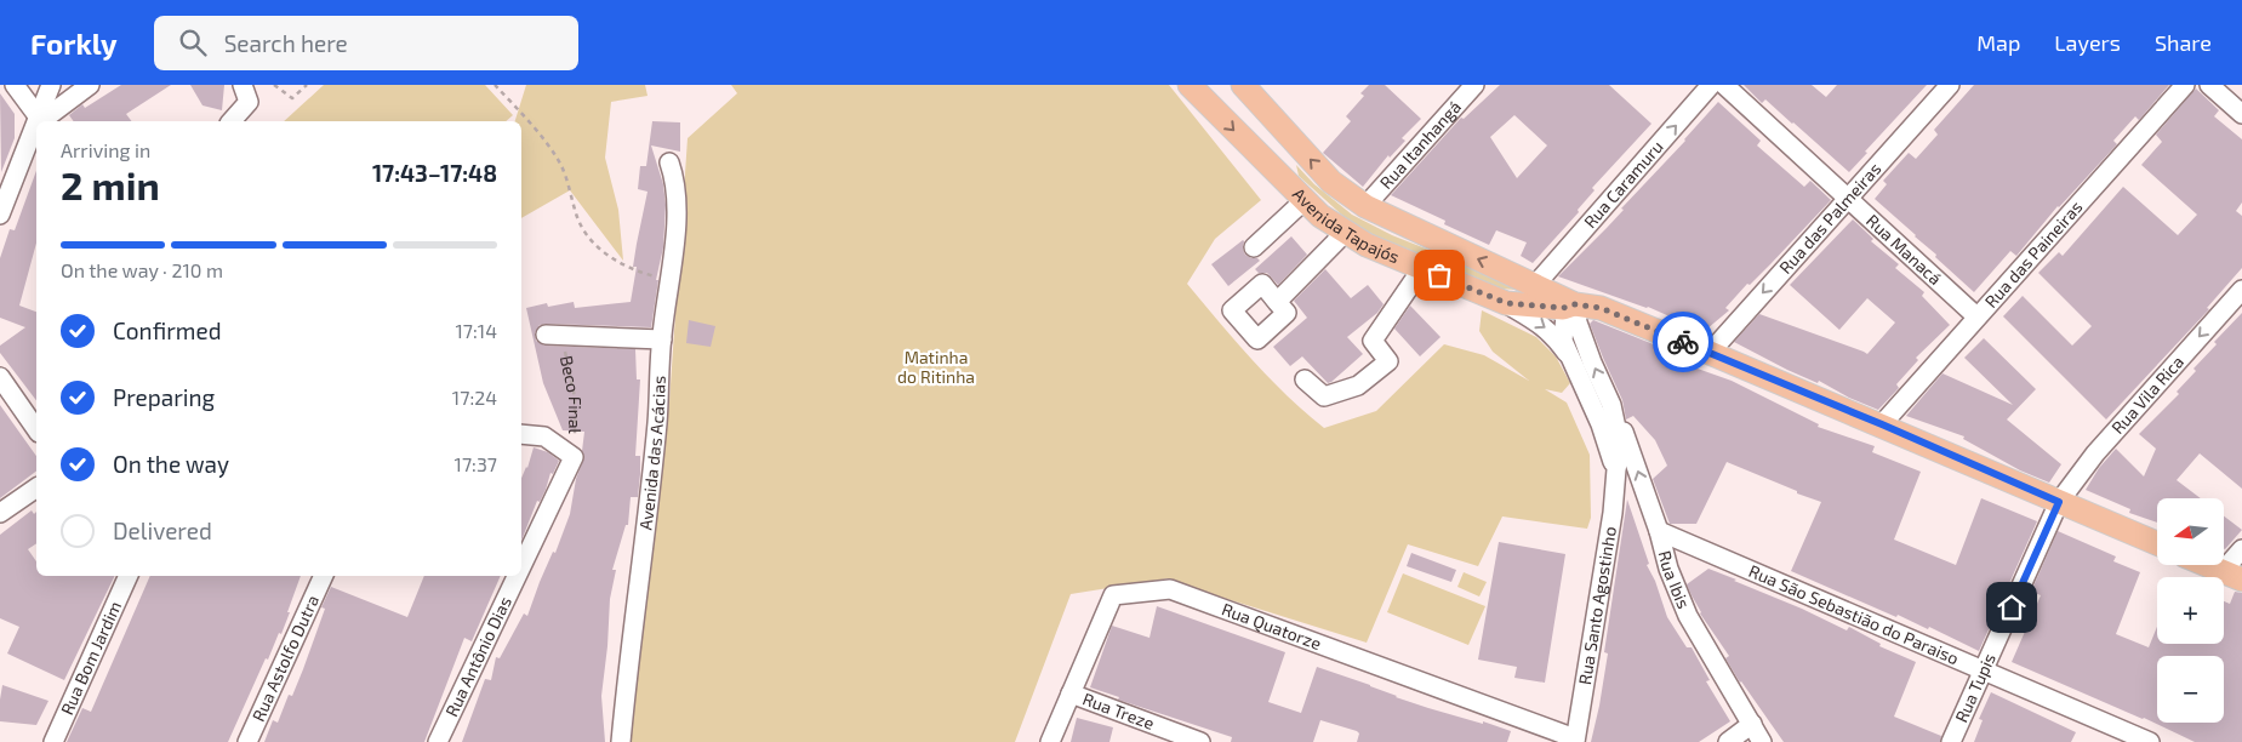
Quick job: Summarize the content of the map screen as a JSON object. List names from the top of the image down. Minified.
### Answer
{"streets":{"main road":["Avenida Tapajós"],"street":["Rua Itanhangá","Rua Caramuru","Rua das Palmeiras","Rua Manacá","Rua das Paineiras","Rua Vila Rica","Beco Final","Avenida das Acácias","Rua Ibis","Rua Santo Agostinho","Rua São Sebastião do Paraiso","Rua Quatorze","Rua Bom Jardim","Rua Astolfo Dutra","Rua Antônio Dias","Rua Tupis","Rua Treze"]},"crossings":[["Rua Itanhangá","Avenida Tapajós"],["Rua Caramuru","Avenida Tapajós"],["Rua das Palmeiras","Avenida Tapajós"],["Rua das Palmeiras","Rua Manacá"],["Avenida Tapajós","Rua das Paineiras"],["Avenida Tapajós","Rua Vila Rica"],["Avenida Tapajós","Rua Santo Agostinho"],["Avenida Tapajós","Rua Tupis"],["Rua Manacá","Rua das Paineiras"],["Rua Vila Rica","Rua Tupis"],["Beco Final","Avenida das Acácias"],["Beco Final","Rua Antônio Dias"],["Rua Ibis","Rua Santo Agostinho"],["Rua Ibis","Rua São Sebastião do Paraiso"],["Rua Santo Agostinho","Rua Quatorze"],["Rua São Sebastião do Paraiso","Rua Tupis"],["Rua Quatorze","Rua Treze"]],"one_way":["Rua Caramuru","Rua das Palmeiras","Rua Vila Rica","Rua Ibis"],"parks":["Matinha do Ritinha"],"north":"left","page":{"header":"Forkly","search":"Search here","nav":["Map","Layers","Share"],"heading":["2 min","Arriving in","17:43–17:48"],"bar":"On the way · 210 m","list":[["Confirmed","17:14"],["Preparing","17:24"],["On the way","17:37"],"Delivered"],"map_buttons":["+","−"]}}
